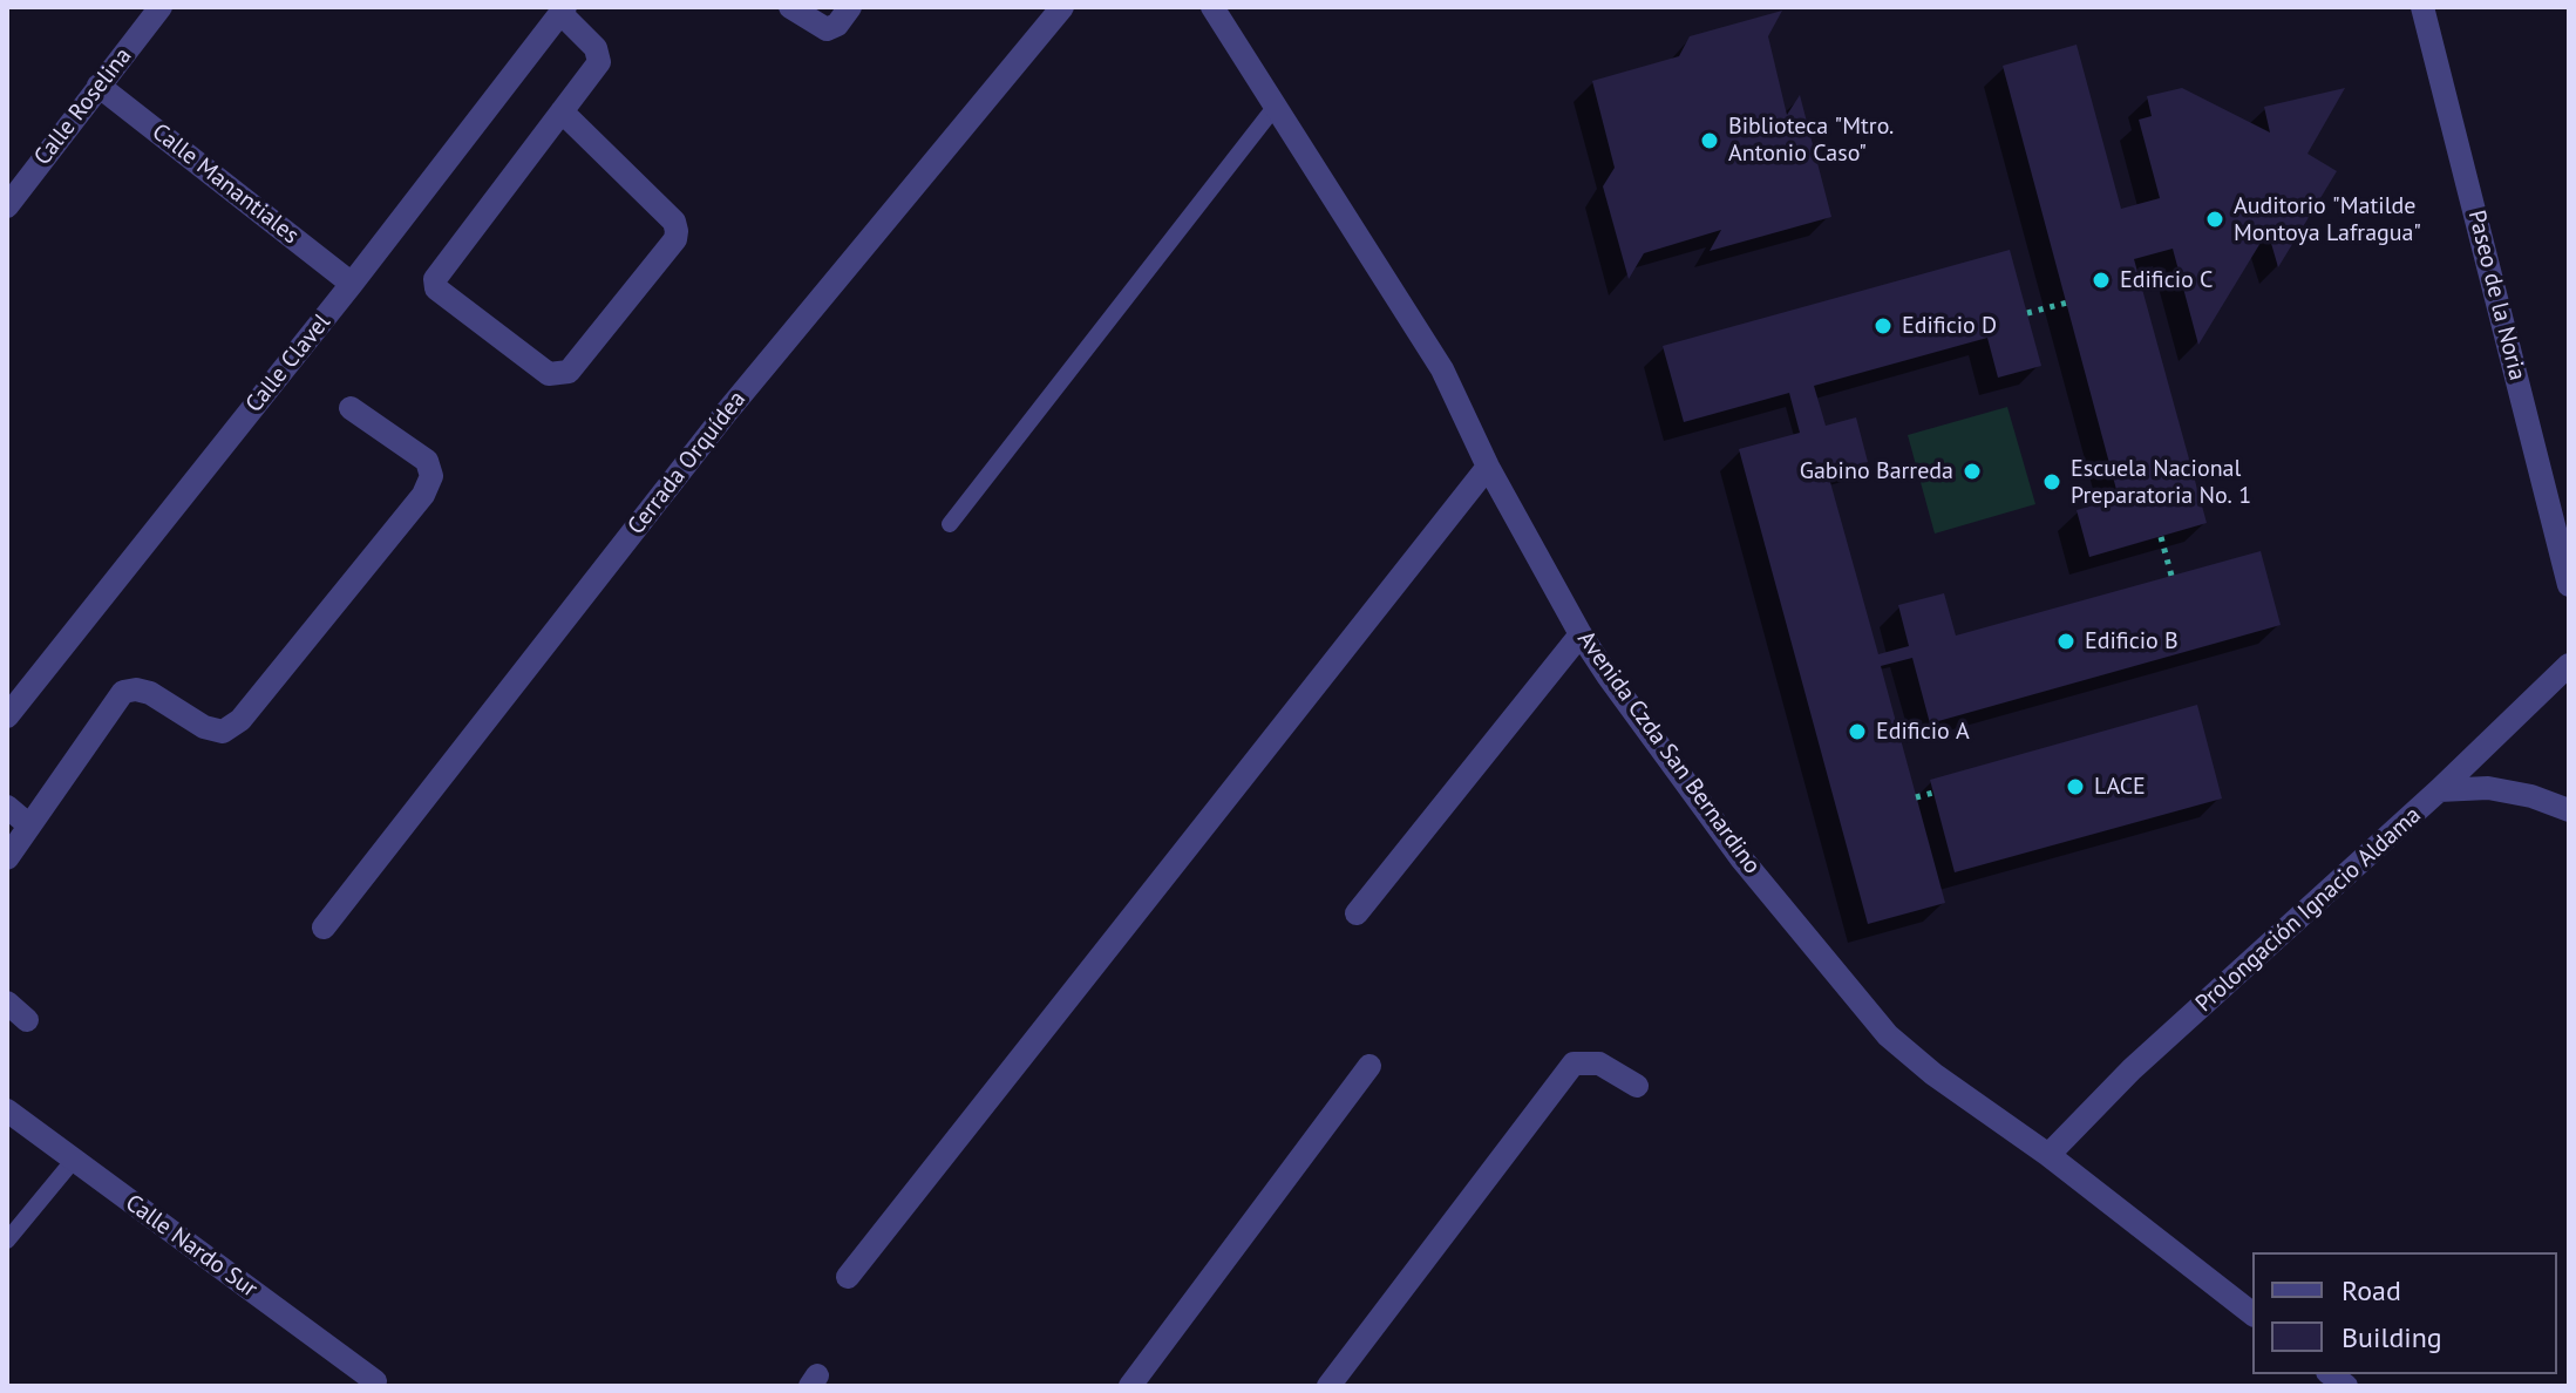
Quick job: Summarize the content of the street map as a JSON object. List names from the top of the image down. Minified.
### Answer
{"streets":{"street":["Calle Roselina","Calle Manantiales","Paseo de la Noria","Calle Clavel","Cerrada Orquídea","Avenida Czda San Bernardino","Prolongación Ignacio Aldama","Calle Nardo Sur"]},"crossings":[["Calle Roselina","Calle Manantiales"],["Calle Manantiales","Calle Clavel"],["Avenida Czda San Bernardino","Prolongación Ignacio Aldama"]],"places":["Biblioteca \"Mtro. Antonio Caso\"","Auditorio \"Matilde Montoya Lafragua\"","Edificio C","Edificio D","Gabino Barreda","Escuela Nacional Preparatoria No. 1","Edificio B","Edificio A","LACE"],"legend":["Road","Building"]}
